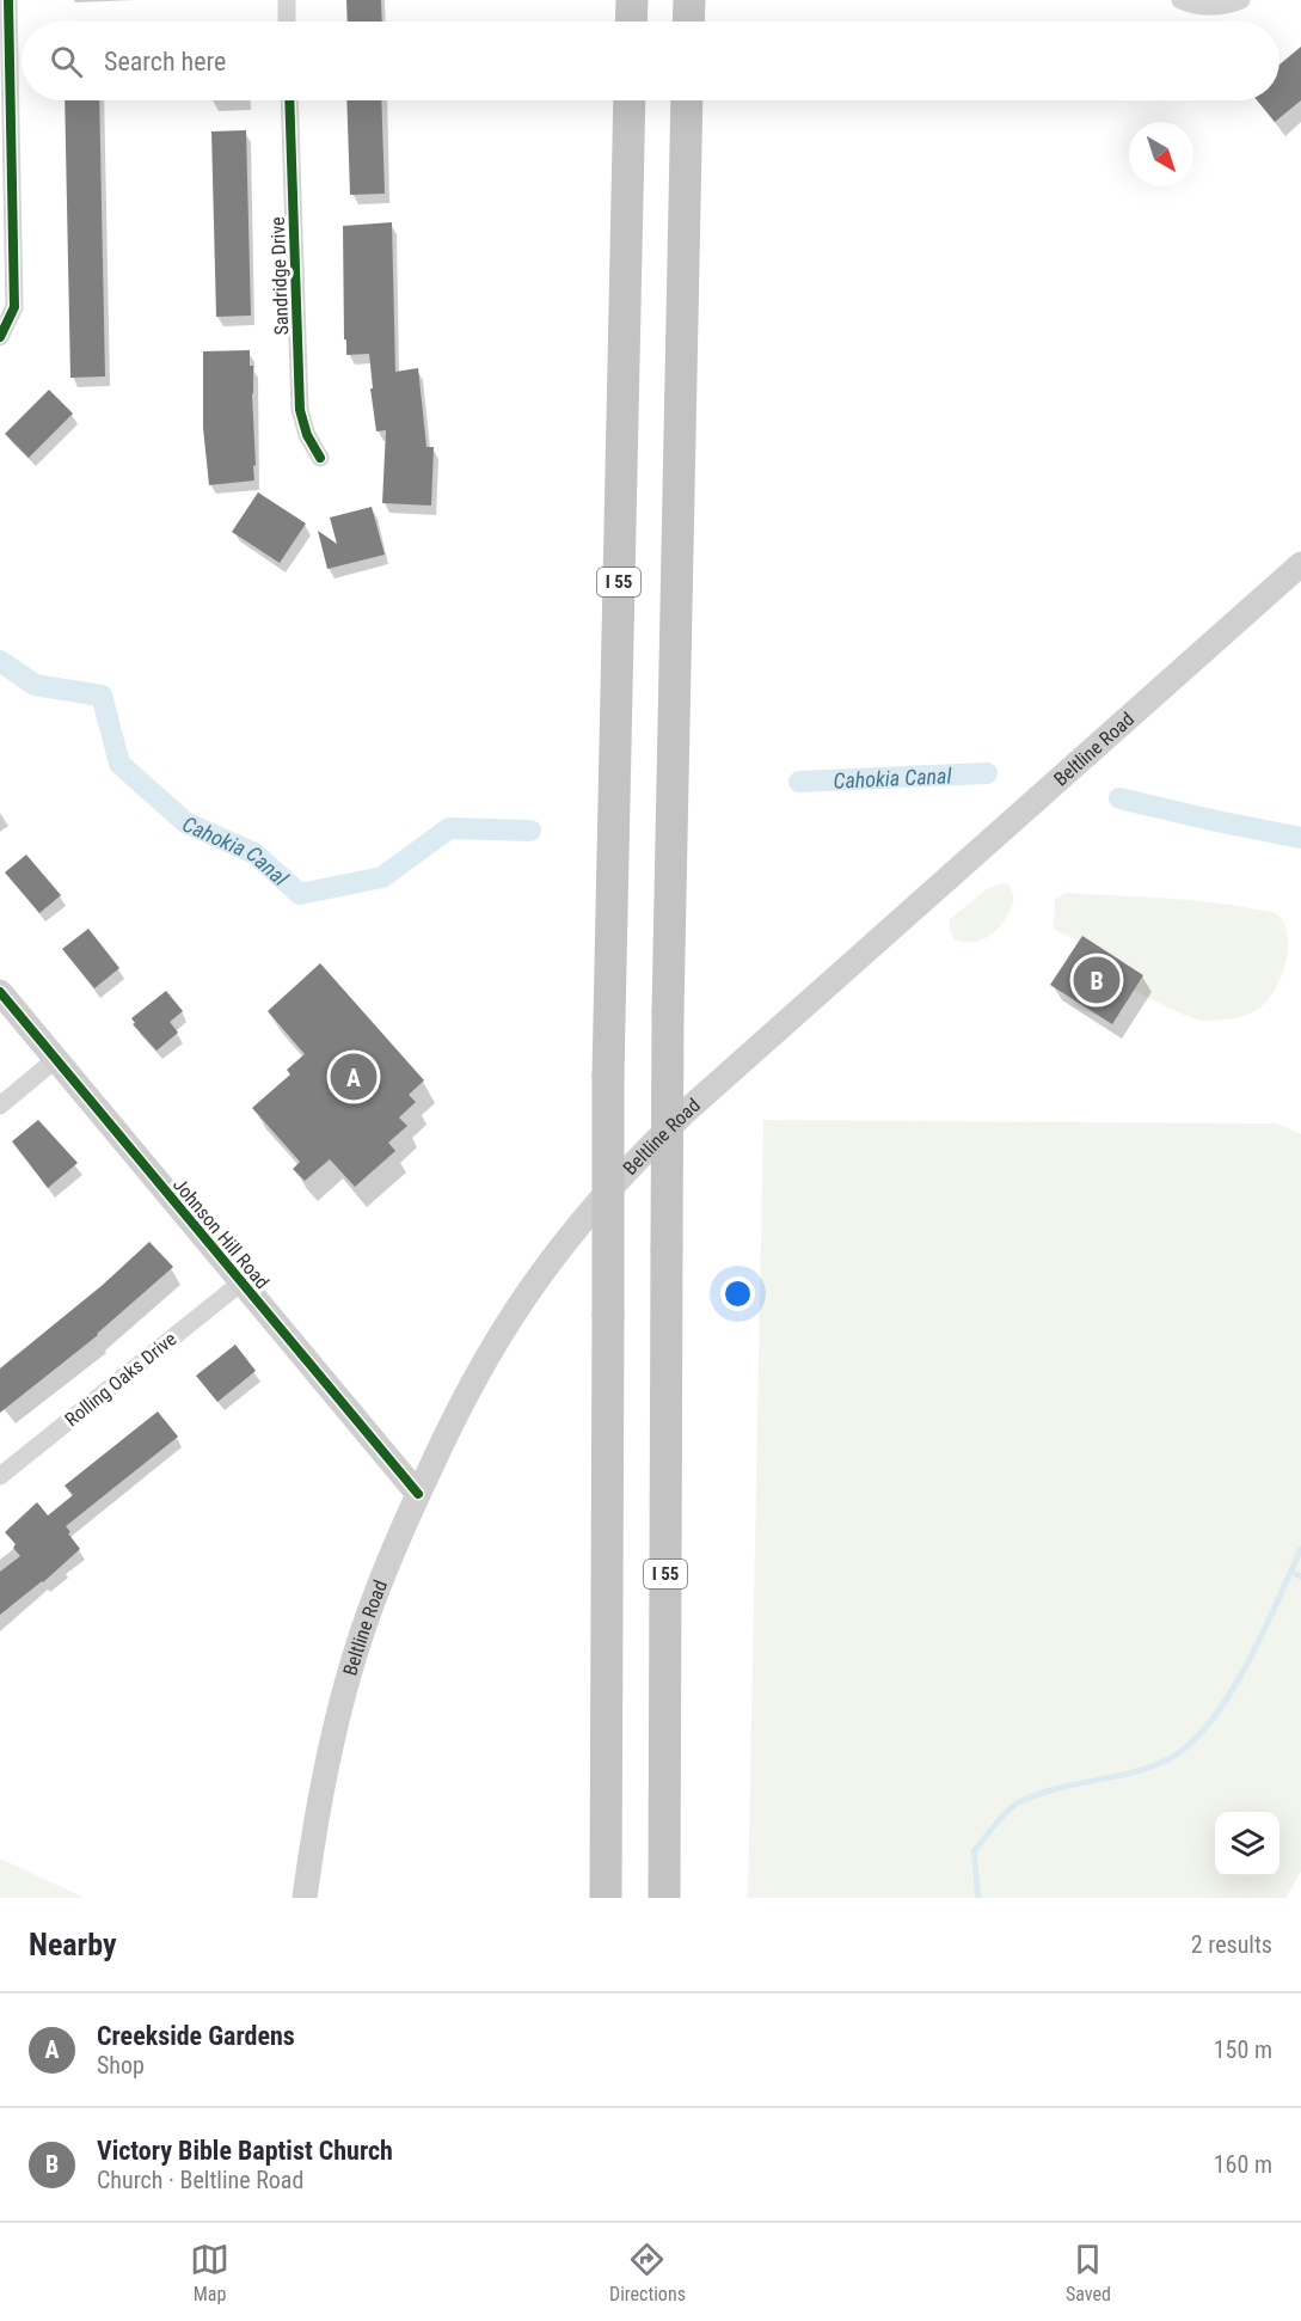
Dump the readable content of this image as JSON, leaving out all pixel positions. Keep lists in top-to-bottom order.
{
  "streets": {
    "highway": ["I 55"],
    "main road": ["Beltline Road", "Johnson Hill Road"],
    "street": ["Sandridge Drive", "Rolling Oaks Drive"]
  },
  "crossings": [
    ["Beltline Road", "Johnson Hill Road"],
    ["Johnson Hill Road", "Rolling Oaks Drive"]
  ],
  "water": ["Cahokia Canal"],
  "north": "bottom right",
  "page": {
    "search": "Search here",
    "pins": ["B", "A"],
    "heading": ["Nearby", "2 results"],
    "list": [
      {
        "mark": "A",
        "name": "Creekside Gardens",
        "note": "Shop",
        "value": "150 m"
      },
      {
        "mark": "B",
        "name": "Victory Bible Baptist Church",
        "note": "Church · Beltline Road",
        "value": "160 m"
      }
    ],
    "nav": ["Map", "Directions", "Saved"]
  }
}
